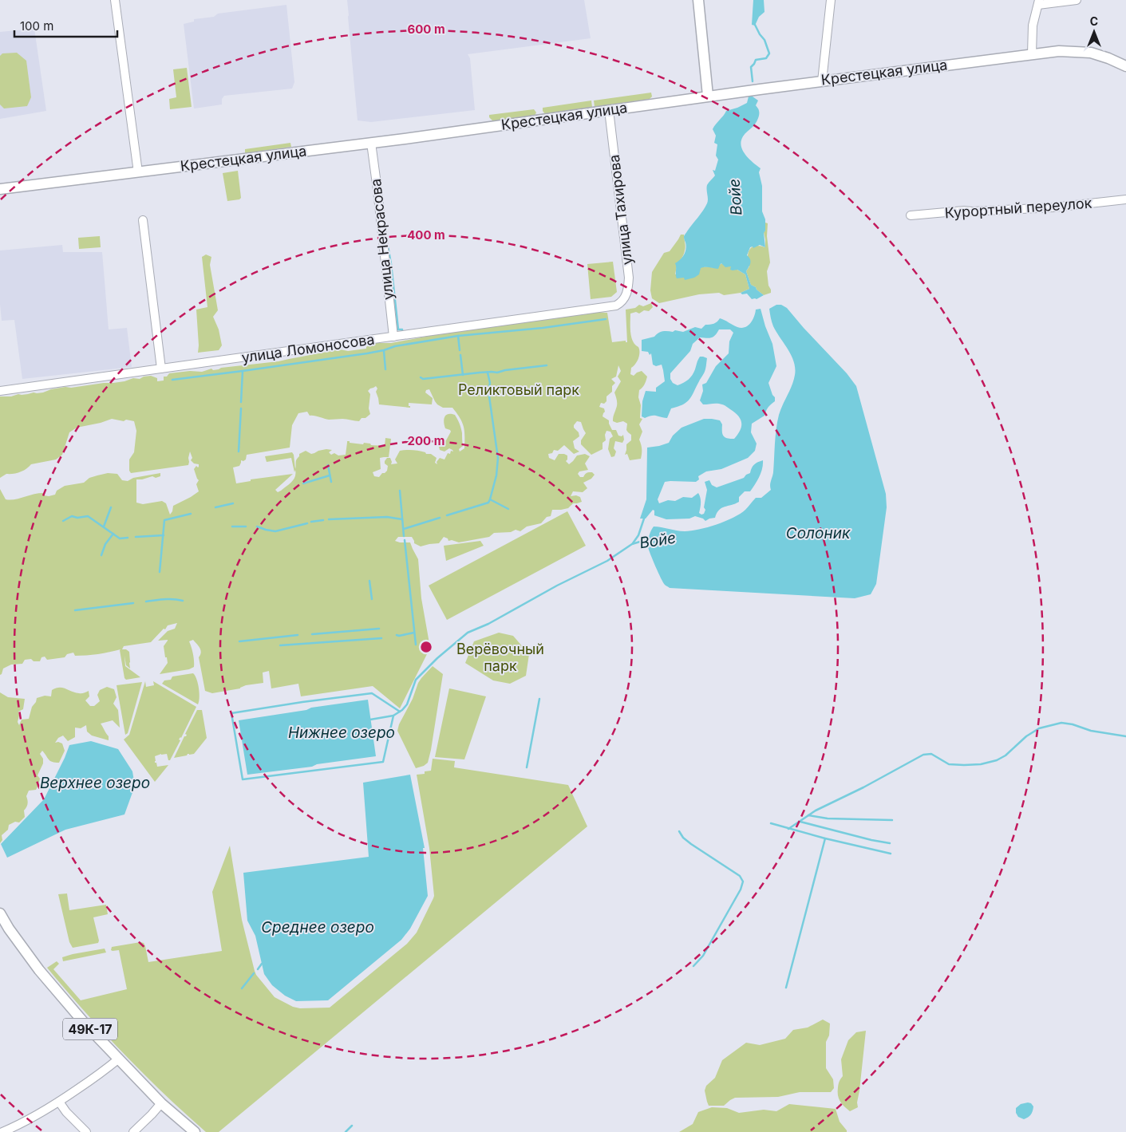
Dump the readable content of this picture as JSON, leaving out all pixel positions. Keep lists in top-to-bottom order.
{
  "streets": {
    "main road": ["Крестецкая улица", "49К-17"],
    "street": [
      "Курортный переулок",
      "улица Тахирова",
      "улица Некрасова",
      "улица Ломоносова"
    ]
  },
  "crossings": [
    ["Крестецкая улица", "улица Тахирова"],
    ["Крестецкая улица", "улица Некрасова"],
    ["улица Тахирова", "улица Ломоносова"],
    ["улица Некрасова", "улица Ломоносова"]
  ],
  "water": [
    "Войе",
    "Солоник",
    "Нижнее озеро",
    "Верхнее озеро",
    "Среднее озеро"
  ],
  "parks": ["Реликтовый парк", "Верёвочный парк"],
  "scale_bar": "100 m",
  "north": "top",
  "rings": ["600 m", "400 m", "200 m"]
}
